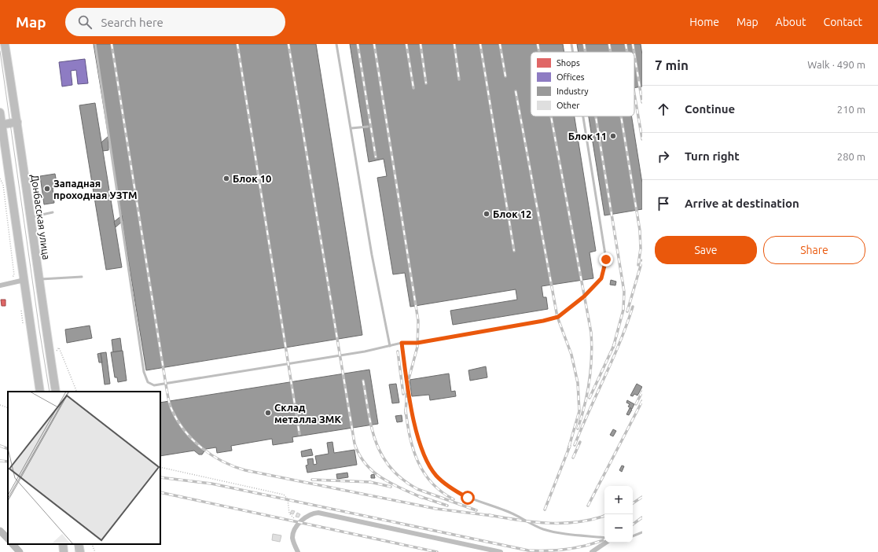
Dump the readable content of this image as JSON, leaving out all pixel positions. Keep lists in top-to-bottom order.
{
  "streets": {
    "main road": ["Донбасская улица"]
  },
  "places": [
    "Блок 11",
    "Блок 10",
    "Западная проходная УЗТМ",
    "Блок 12",
    "Склад металла ЗМК"
  ],
  "legend": [
    "Shops",
    "Offices",
    "Industry",
    "Other"
  ],
  "page": {
    "header": "Map",
    "search": "Search here",
    "nav": [
      "Home",
      "Map",
      "About",
      "Contact"
    ],
    "heading": ["7 min", "Walk · 490 m"],
    "list": [
      ["Continue", "210 m"],
      ["Turn right", "280 m"],
      "Arrive at destination"
    ],
    "buttons": ["Save", "Share"],
    "map_buttons": ["+", "−"]
  }
}
